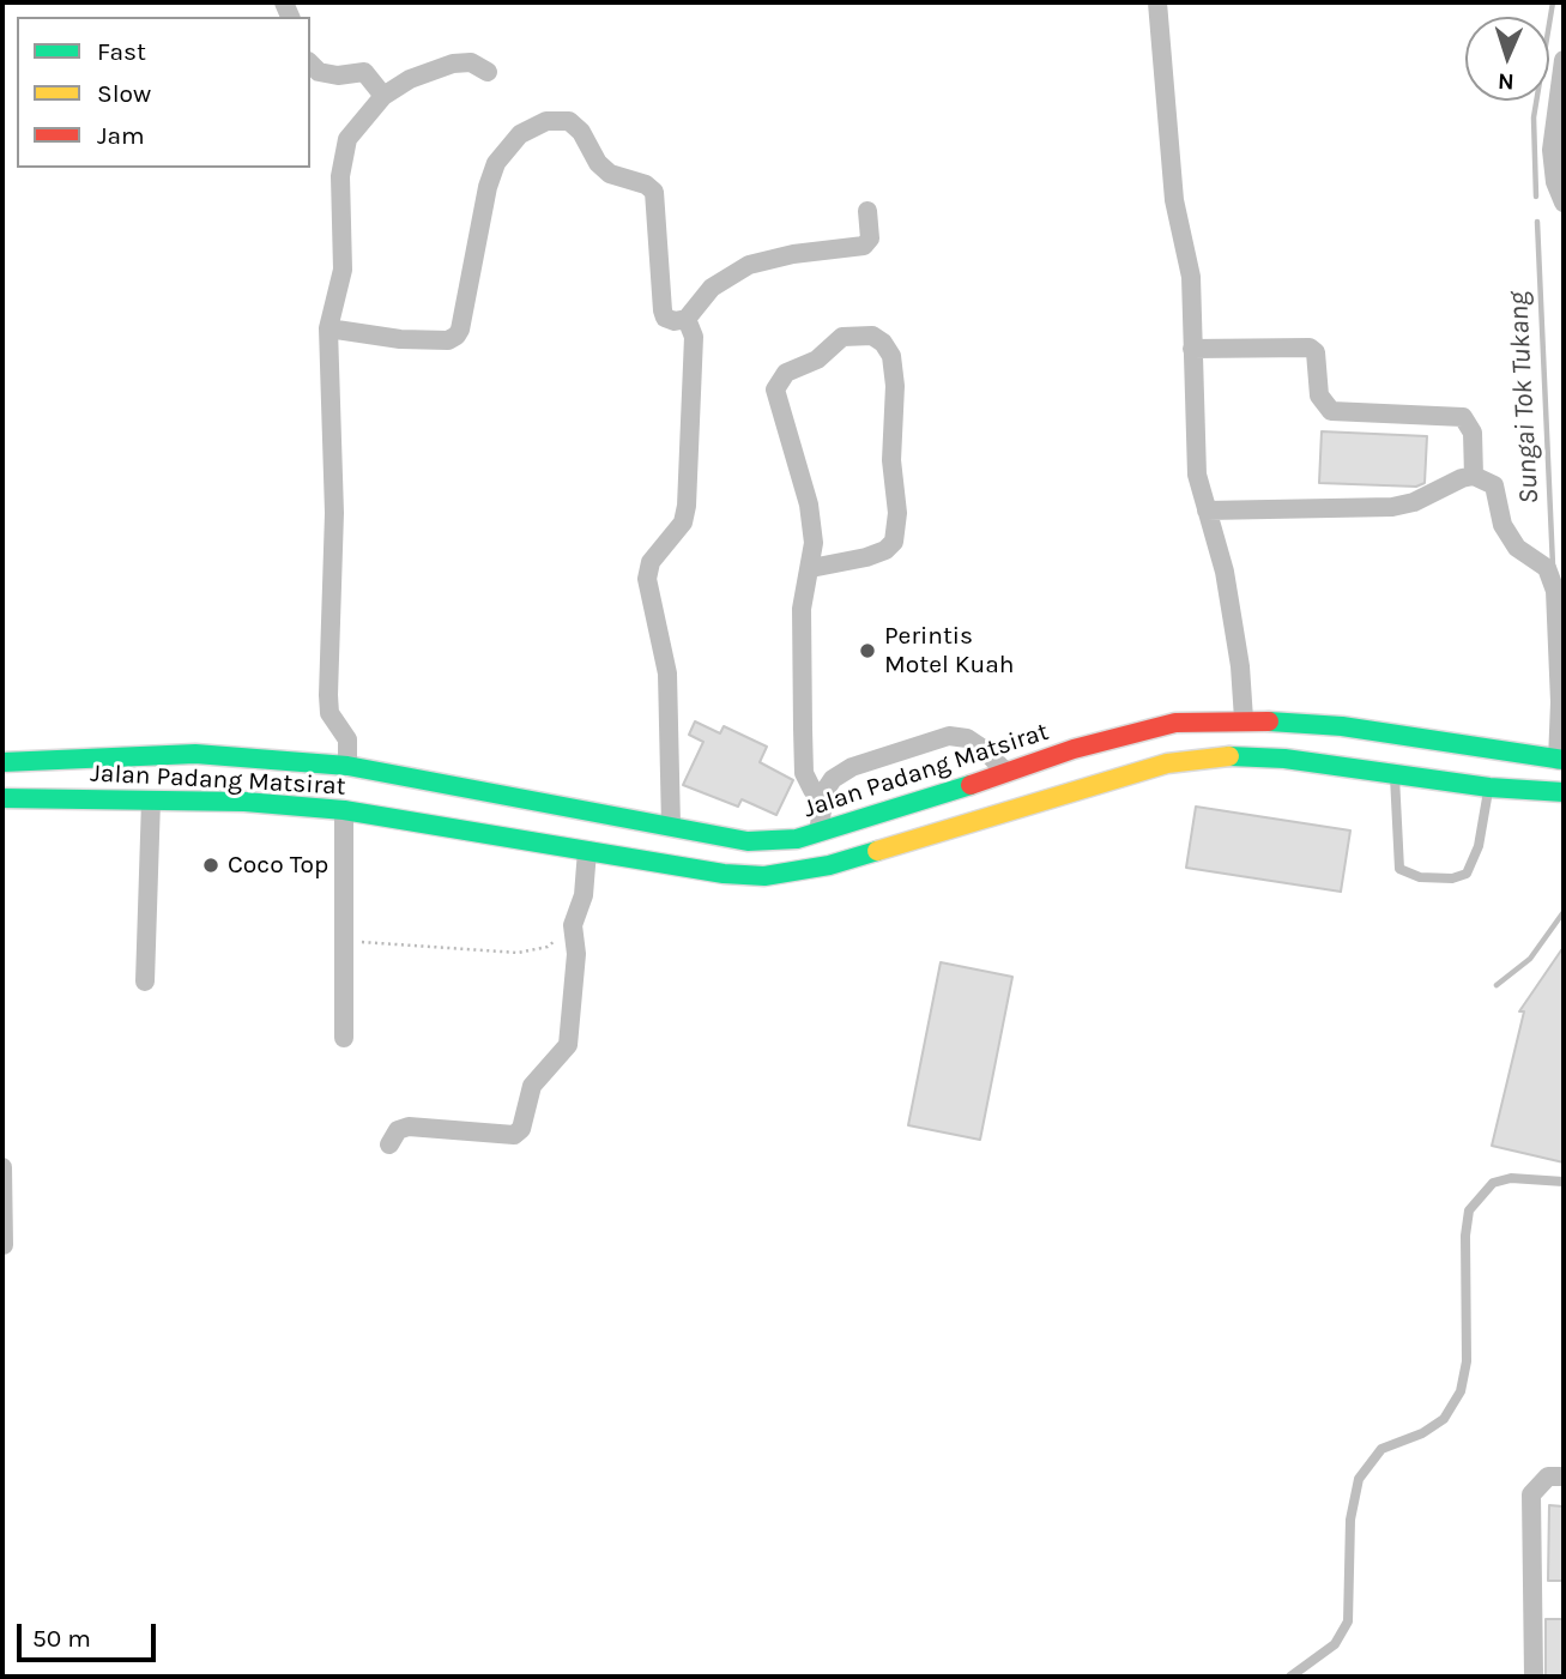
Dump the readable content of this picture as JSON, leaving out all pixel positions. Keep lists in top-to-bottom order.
{
  "streets": {
    "main road": ["Jalan Padang Matsirat"]
  },
  "water": ["Sungai Tok Tukang"],
  "places": ["Perintis Motel Kuah", "Coco Top"],
  "legend": ["Fast", "Slow", "Jam"],
  "scale_bar": "50 m",
  "north": "bottom"
}
